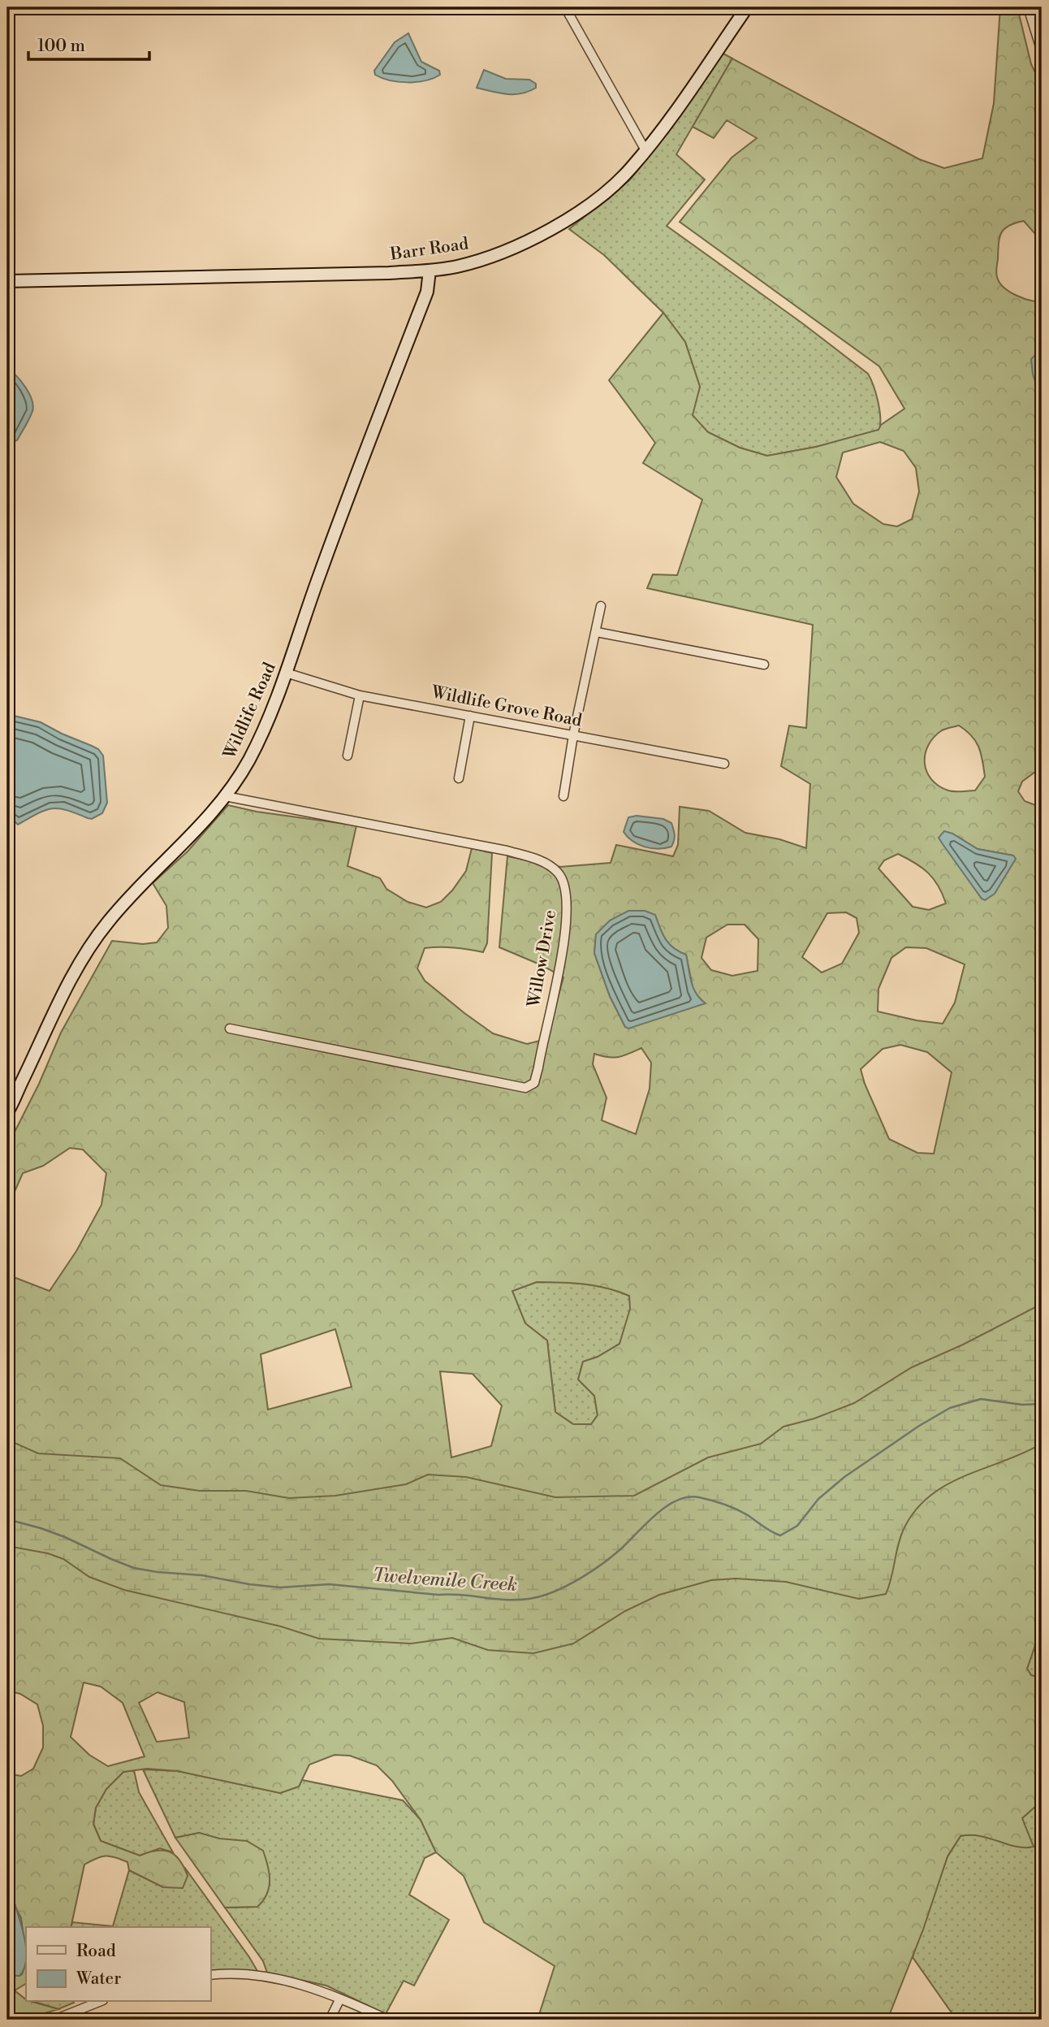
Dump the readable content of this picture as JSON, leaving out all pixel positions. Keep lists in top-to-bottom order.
{
  "streets": {
    "street": [
      "Barr Road",
      "Wildlife Grove Road",
      "Wildlife Road",
      "Willow Drive"
    ]
  },
  "crossings": [
    ["Barr Road", "Wildlife Road"],
    ["Wildlife Grove Road", "Wildlife Road"],
    ["Wildlife Road", "Willow Drive"]
  ],
  "water": ["Twelvemile Creek"],
  "legend": ["Road", "Water"],
  "scale_bar": "100 m"
}
